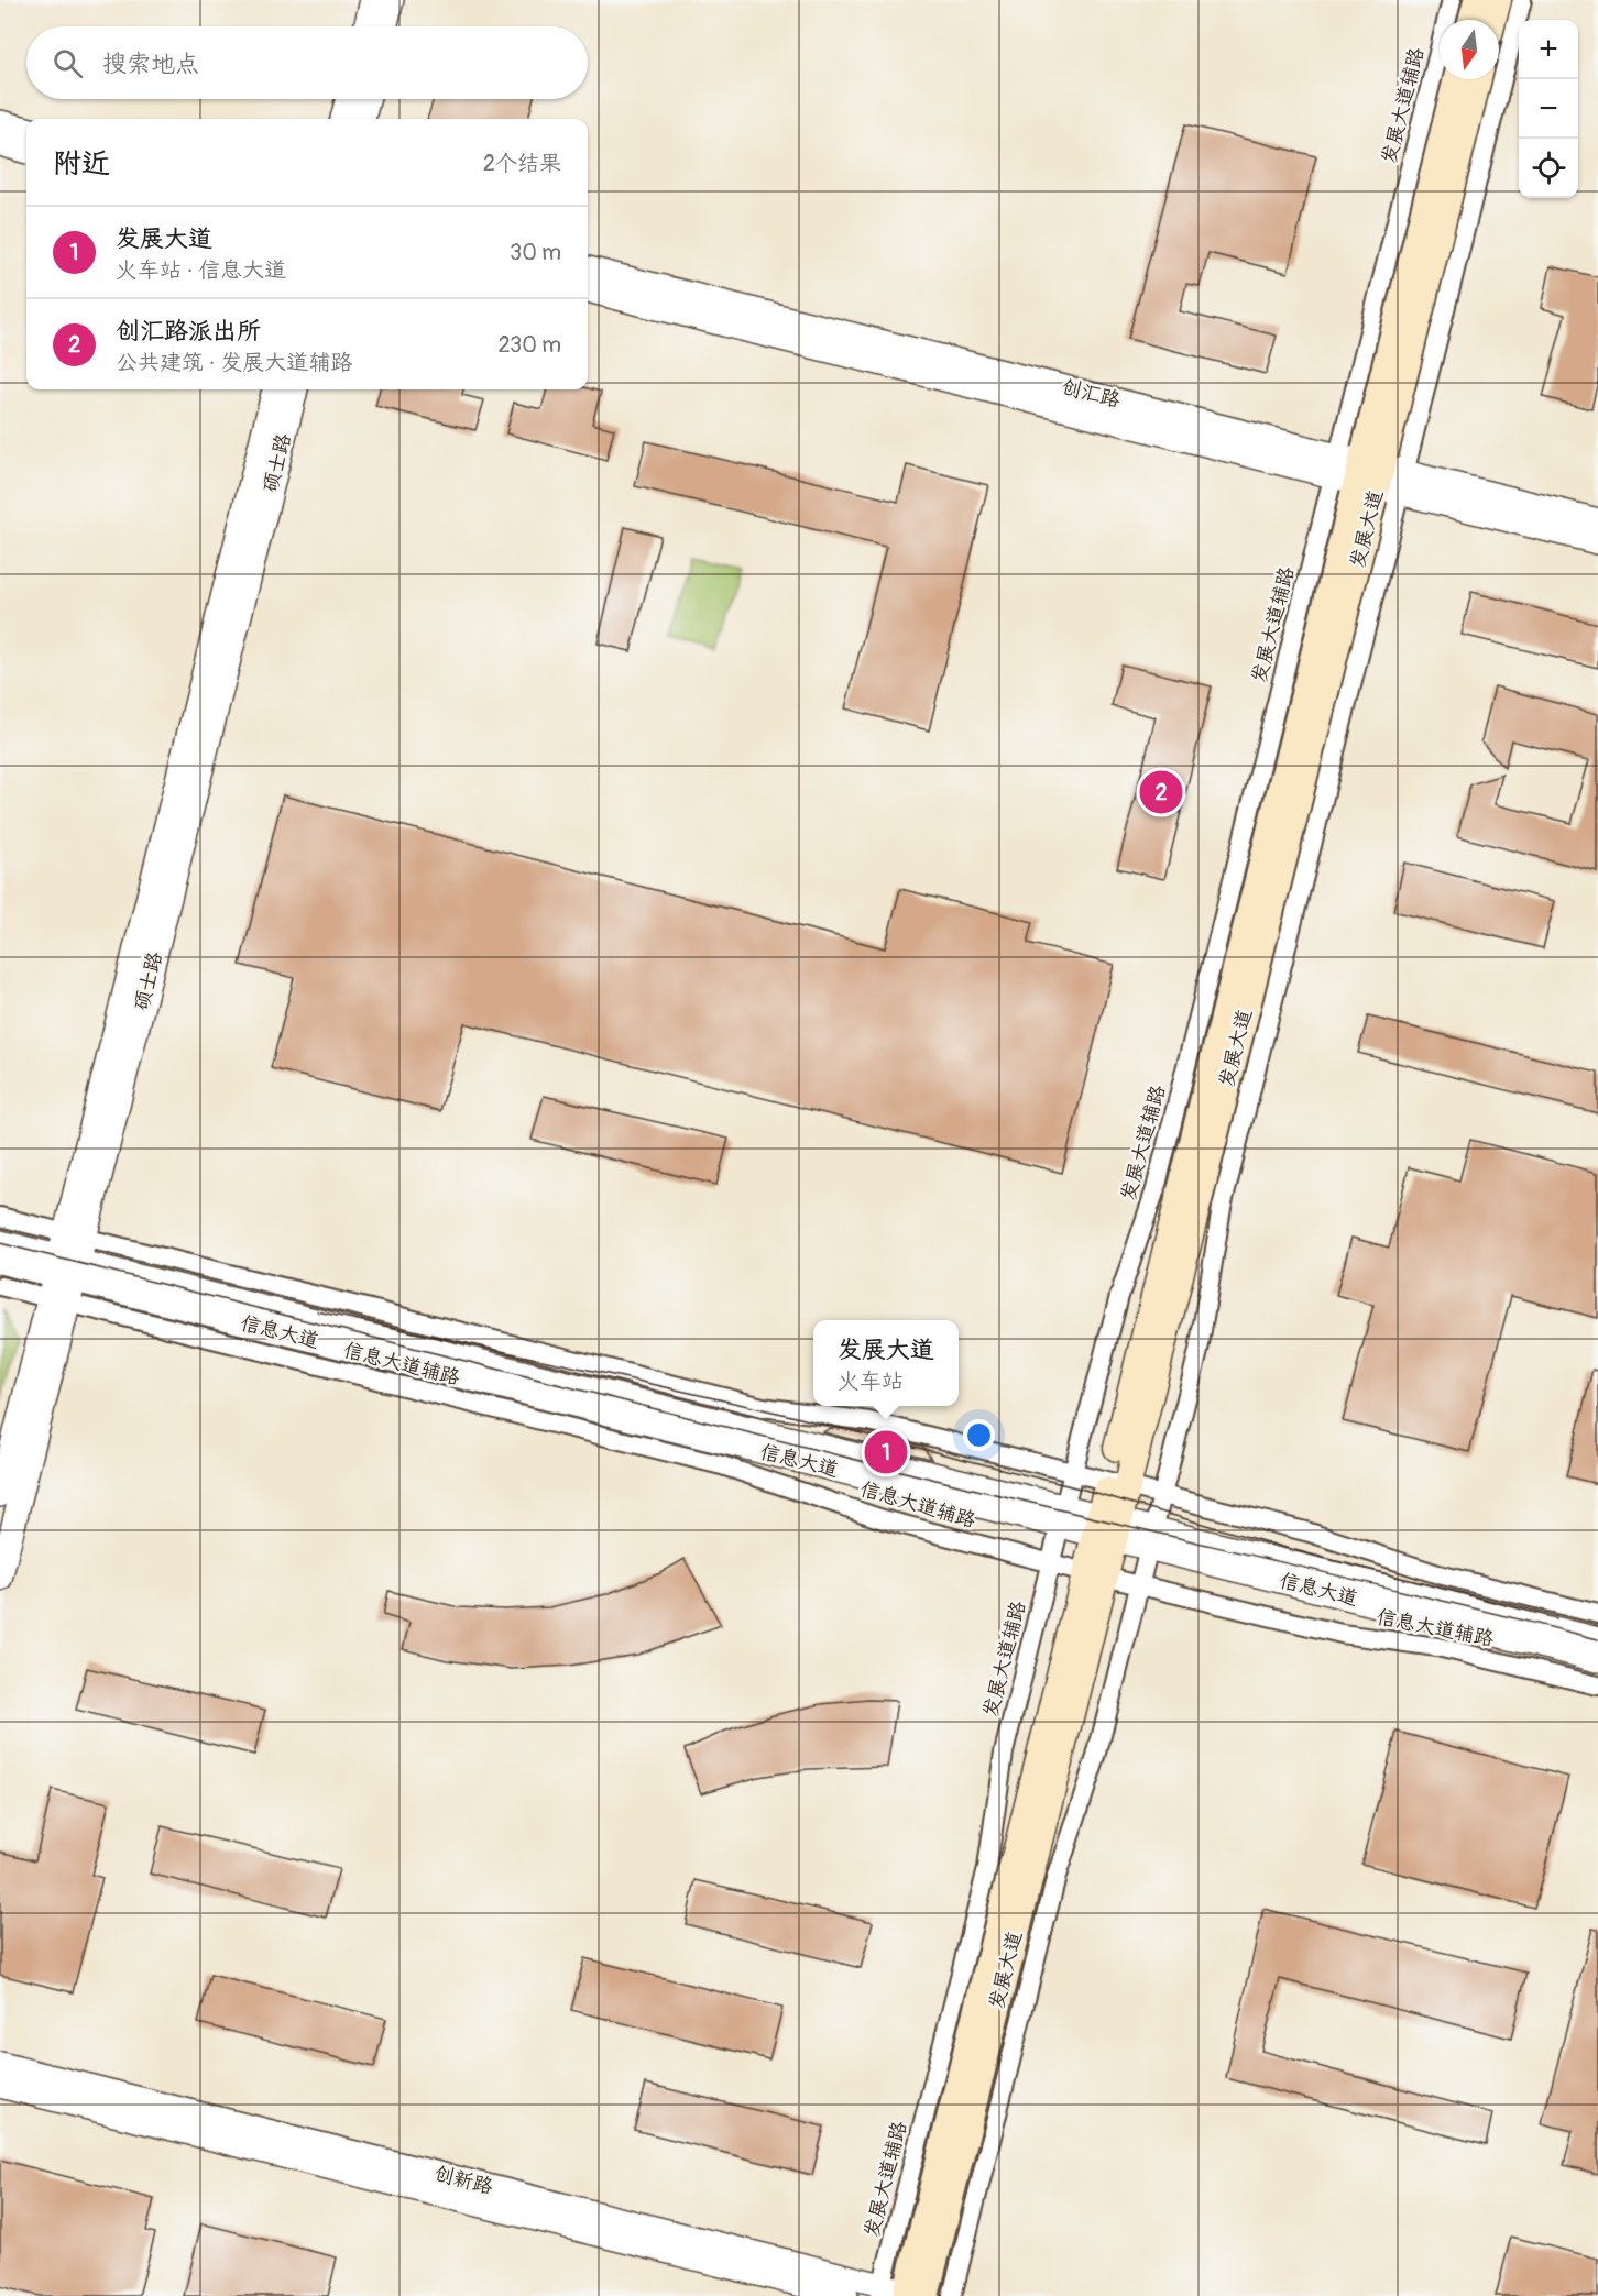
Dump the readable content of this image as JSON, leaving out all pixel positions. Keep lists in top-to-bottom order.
{
  "streets": {
    "main road": ["发展大道"],
    "street": [
      "发展大道辅路",
      "创汇路",
      "硕士路",
      "信息大道",
      "信息大道辅路",
      "创新路"
    ]
  },
  "crossings": [
    ["发展大道辅路", "创汇路"],
    ["发展大道辅路", "发展大道"],
    ["发展大道辅路", "信息大道"],
    ["发展大道辅路", "信息大道辅路"],
    ["发展大道辅路", "创新路"],
    ["创汇路", "发展大道"],
    ["硕士路", "信息大道"],
    ["硕士路", "信息大道辅路"],
    ["发展大道", "信息大道"],
    ["发展大道", "信息大道辅路"],
    ["发展大道", "创新路"]
  ],
  "north": "bottom",
  "page": {
    "map_buttons": ["+", "−"],
    "search": "搜索地点",
    "heading": ["附近", "2个结果"],
    "list": [
      {
        "mark": "1",
        "name": "发展大道",
        "note": "火车站 · 信息大道",
        "value": "30 m"
      },
      {
        "mark": "2",
        "name": "创汇路派出所",
        "note": "公共建筑 · 发展大道辅路",
        "value": "230 m"
      }
    ],
    "pins": ["2", "1"],
    "popup": ["发展大道", "火车站"]
  }
}
